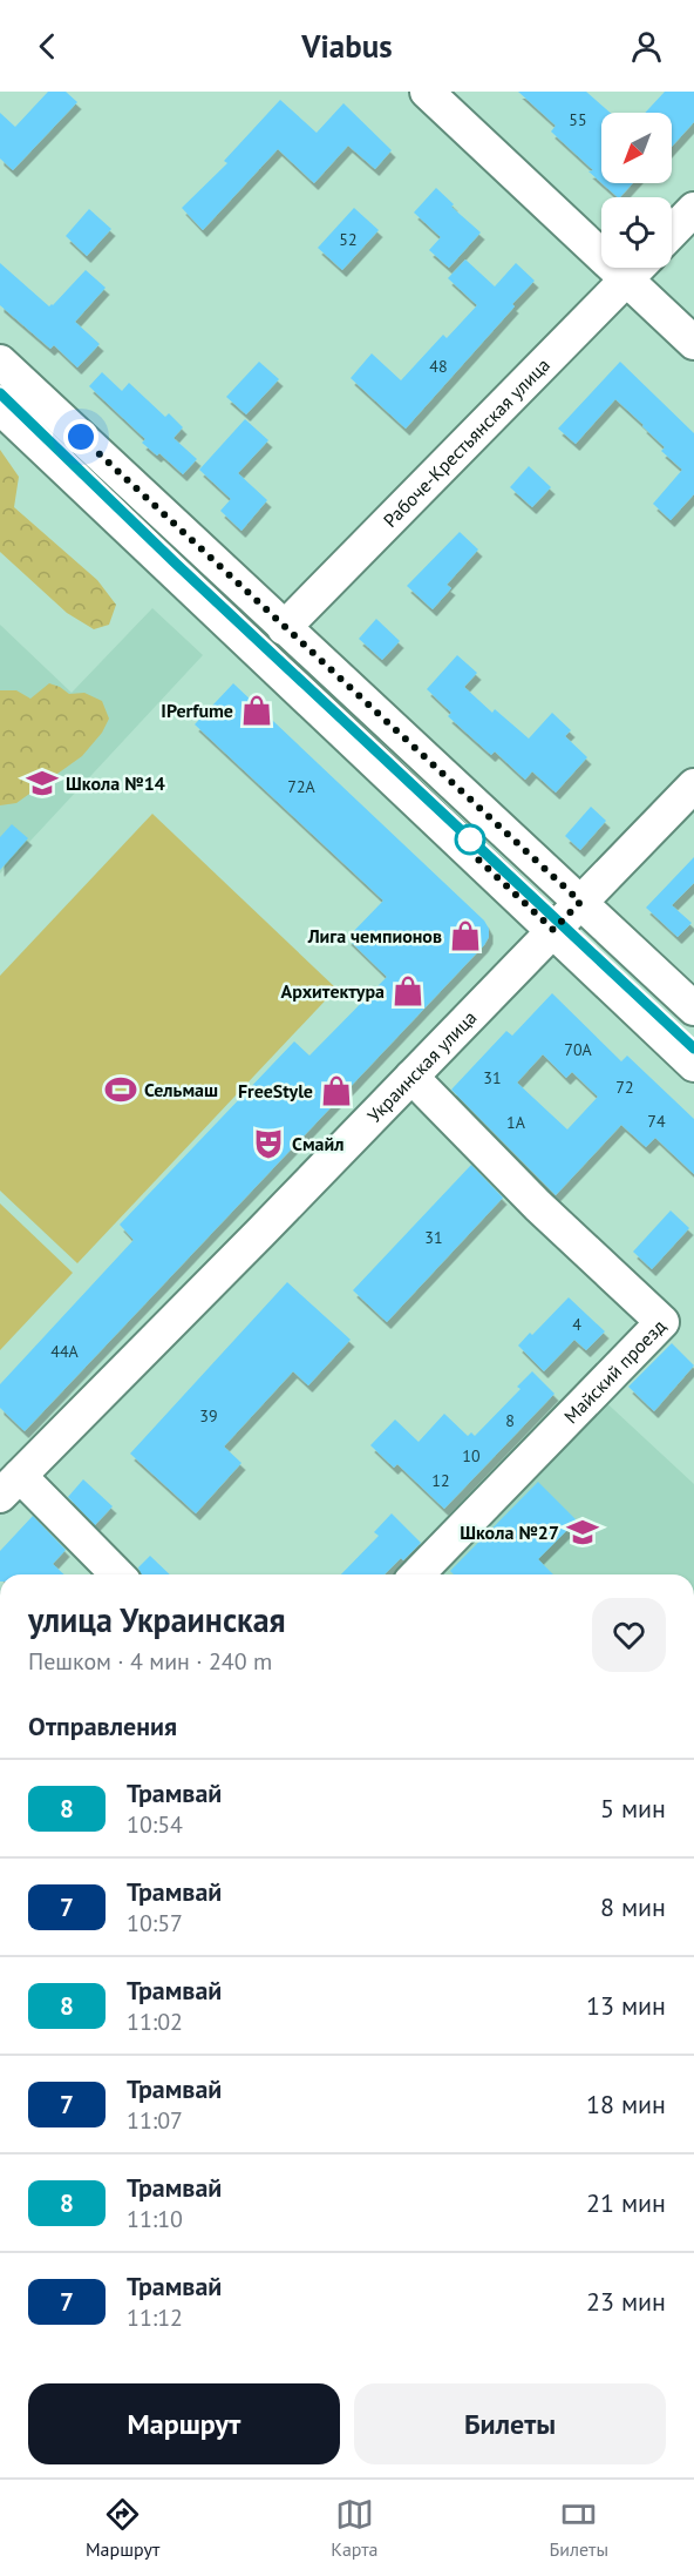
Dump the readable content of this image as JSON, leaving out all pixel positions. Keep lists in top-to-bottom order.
{
  "streets": {
    "street": ["Рабоче-Крестьянская улица", "Украинская улица", "Майский проезд"]
  },
  "crossings": [
    ["Украинская улица", "Майский проезд"]
  ],
  "places": {
    "shop": [
      "IPerfume",
      "Лига чемпионов",
      "Архитектура",
      "FreeStyle"
    ],
    "school or university": ["Школа №14", "Школа №27"],
    "sports": ["Сельмаш"],
    "theatre": ["Смайл"]
  },
  "lines": ["tram line 8"],
  "house_numbers": [
    "55",
    "52",
    "48",
    "72А",
    "70А",
    "31",
    "72",
    "74",
    "1А",
    "31",
    "4",
    "44А",
    "39",
    "8",
    "10",
    "12"
  ],
  "north": "bottom left",
  "page": {
    "header": "Viabus",
    "heading": [
      ["улица Украинская", "Пешком · 4 мин · 240 m"],
      "Отправления"
    ],
    "list": [
      {
        "mark": "8",
        "name": "Трамвай",
        "note": "10:54",
        "value": "5 мин"
      },
      {
        "mark": "7",
        "name": "Трамвай",
        "note": "10:57",
        "value": "8 мин"
      },
      {
        "mark": "8",
        "name": "Трамвай",
        "note": "11:02",
        "value": "13 мин"
      },
      {
        "mark": "7",
        "name": "Трамвай",
        "note": "11:07",
        "value": "18 мин"
      },
      {
        "mark": "8",
        "name": "Трамвай",
        "note": "11:10",
        "value": "21 мин"
      },
      {
        "mark": "7",
        "name": "Трамвай",
        "note": "11:12",
        "value": "23 мин"
      }
    ],
    "buttons": ["Маршрут", "Билеты"],
    "tabs": ["Маршрут", "Карта", "Билеты"]
  }
}
